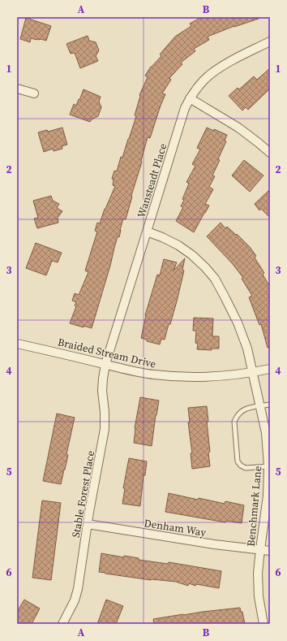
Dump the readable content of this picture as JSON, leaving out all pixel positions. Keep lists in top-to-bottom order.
{
  "streets": {
    "street": [
      "Wansteadt Place",
      "Braided Stream Drive",
      "Stable Forest Place",
      "Benchmark Lane",
      "Denham Way"
    ]
  },
  "crossings": [
    ["Wansteadt Place", "Braided Stream Drive"],
    ["Wansteadt Place", "Stable Forest Place"],
    ["Wansteadt Place", "Benchmark Lane"],
    ["Braided Stream Drive", "Stable Forest Place"],
    ["Braided Stream Drive", "Benchmark Lane"],
    ["Stable Forest Place", "Denham Way"],
    ["Benchmark Lane", "Denham Way"]
  ],
  "grid": {
    "columns": ["A", "B"],
    "rows": [
      "1",
      "2",
      "3",
      "4",
      "5",
      "6"
    ]
  }
}
